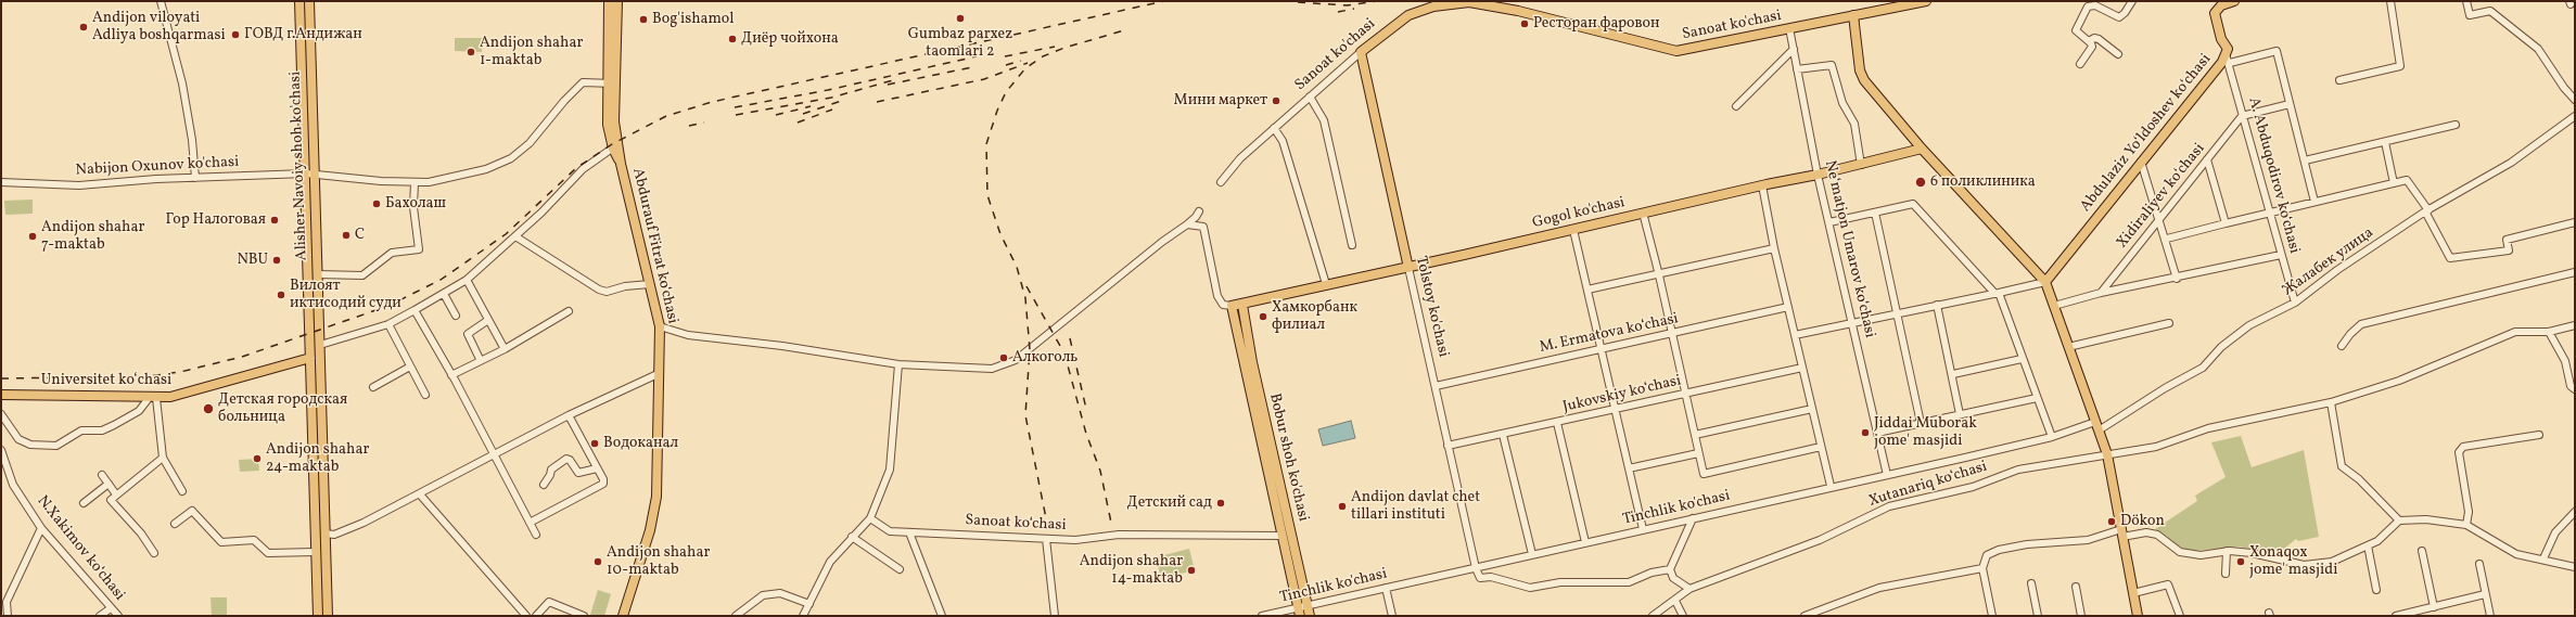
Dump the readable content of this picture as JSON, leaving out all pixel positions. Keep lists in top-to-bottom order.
{
  "streets": {
    "main road": [
      "Sanoat ko'chasi",
      "Abdulaziz Yoʻldoshev koʻchasi",
      "Alisher Navoiy shoh ko'chasi",
      "Gogol ko'chasi",
      "Abdurauf Fitrat koʻchasi",
      "Tolstoy ko'chasi",
      "Universitet kо‘chasi",
      "Bobur shoh ko'chasi"
    ],
    "street": [
      "Nabijon Oxunov ko'chasi",
      "A. Abduqodirov koʻchasi",
      "Xidiraliyev koʻchasi",
      "Neʻmatjon Umarov koʻchasi",
      "Жалабек улица",
      "M. Ermatova koʻchasi",
      "Jukovskiy koʻchasi",
      "Xutanariq koʻchasi",
      "Tinchlik ko'chasi",
      "Sanoat koʻchasi",
      "N.Xakimov koʻchasi"
    ]
  },
  "crossings": [
    ["Sanoat ko'chasi", "Neʻmatjon Umarov koʻchasi"],
    ["Sanoat ko'chasi", "Tolstoy ko'chasi"],
    ["Abdulaziz Yoʻldoshev koʻchasi", "A. Abduqodirov koʻchasi"],
    ["Alisher Navoiy shoh ko'chasi", "Nabijon Oxunov ko'chasi"],
    ["Alisher Navoiy shoh ko'chasi", "Universitet kо‘chasi"],
    ["Nabijon Oxunov ko'chasi", "Abdurauf Fitrat koʻchasi"],
    ["A. Abduqodirov koʻchasi", "Xidiraliyev koʻchasi"],
    ["A. Abduqodirov koʻchasi", "Жалабек улица"],
    ["Gogol ko'chasi", "Neʻmatjon Umarov koʻchasi"],
    ["Gogol ko'chasi", "Tolstoy ko'chasi"],
    ["Gogol ko'chasi", "Bobur shoh ko'chasi"],
    ["Neʻmatjon Umarov koʻchasi", "Tinchlik ko'chasi"],
    ["Жалабек улица", "Tinchlik ko'chasi"],
    ["Tolstoy ko'chasi", "M. Ermatova koʻchasi"],
    ["Tolstoy ko'chasi", "Jukovskiy koʻchasi"],
    ["Tolstoy ko'chasi", "Tinchlik ko'chasi"],
    ["Bobur shoh ko'chasi", "Tinchlik ko'chasi"],
    ["Bobur shoh ko'chasi", "Sanoat koʻchasi"]
  ],
  "places": [
    "Gumbaz parxez taomlari 2",
    "Bog'ishamol",
    "Ресторан фаровон",
    "Andijon viloyati Adliya boshqarmasi",
    "ГОВД г.Андижан",
    "Диёр чойхона",
    "Andijon shahar 1-maktab",
    "Мини маркет",
    "6 поликлиника",
    "Бахолаш",
    "Гор Налоговая",
    "С",
    "Andijon shahar 7-maktab",
    "NBU",
    "Вилоят иктисодий суди",
    "Хамкорбанк филиал",
    "Алкоголь",
    "Детская городская больница",
    "Jiddai Muborak jome' masjidi",
    "Водоканал",
    "Andijon shahar 24-maktab",
    "Детский сад",
    "Andijon davlat chet tillari instituti",
    "Dökon",
    "Andijon shahar 10-maktab",
    "Xonaqox jome' masjidi",
    "Andijon shahar 14-maktab"
  ]
}
